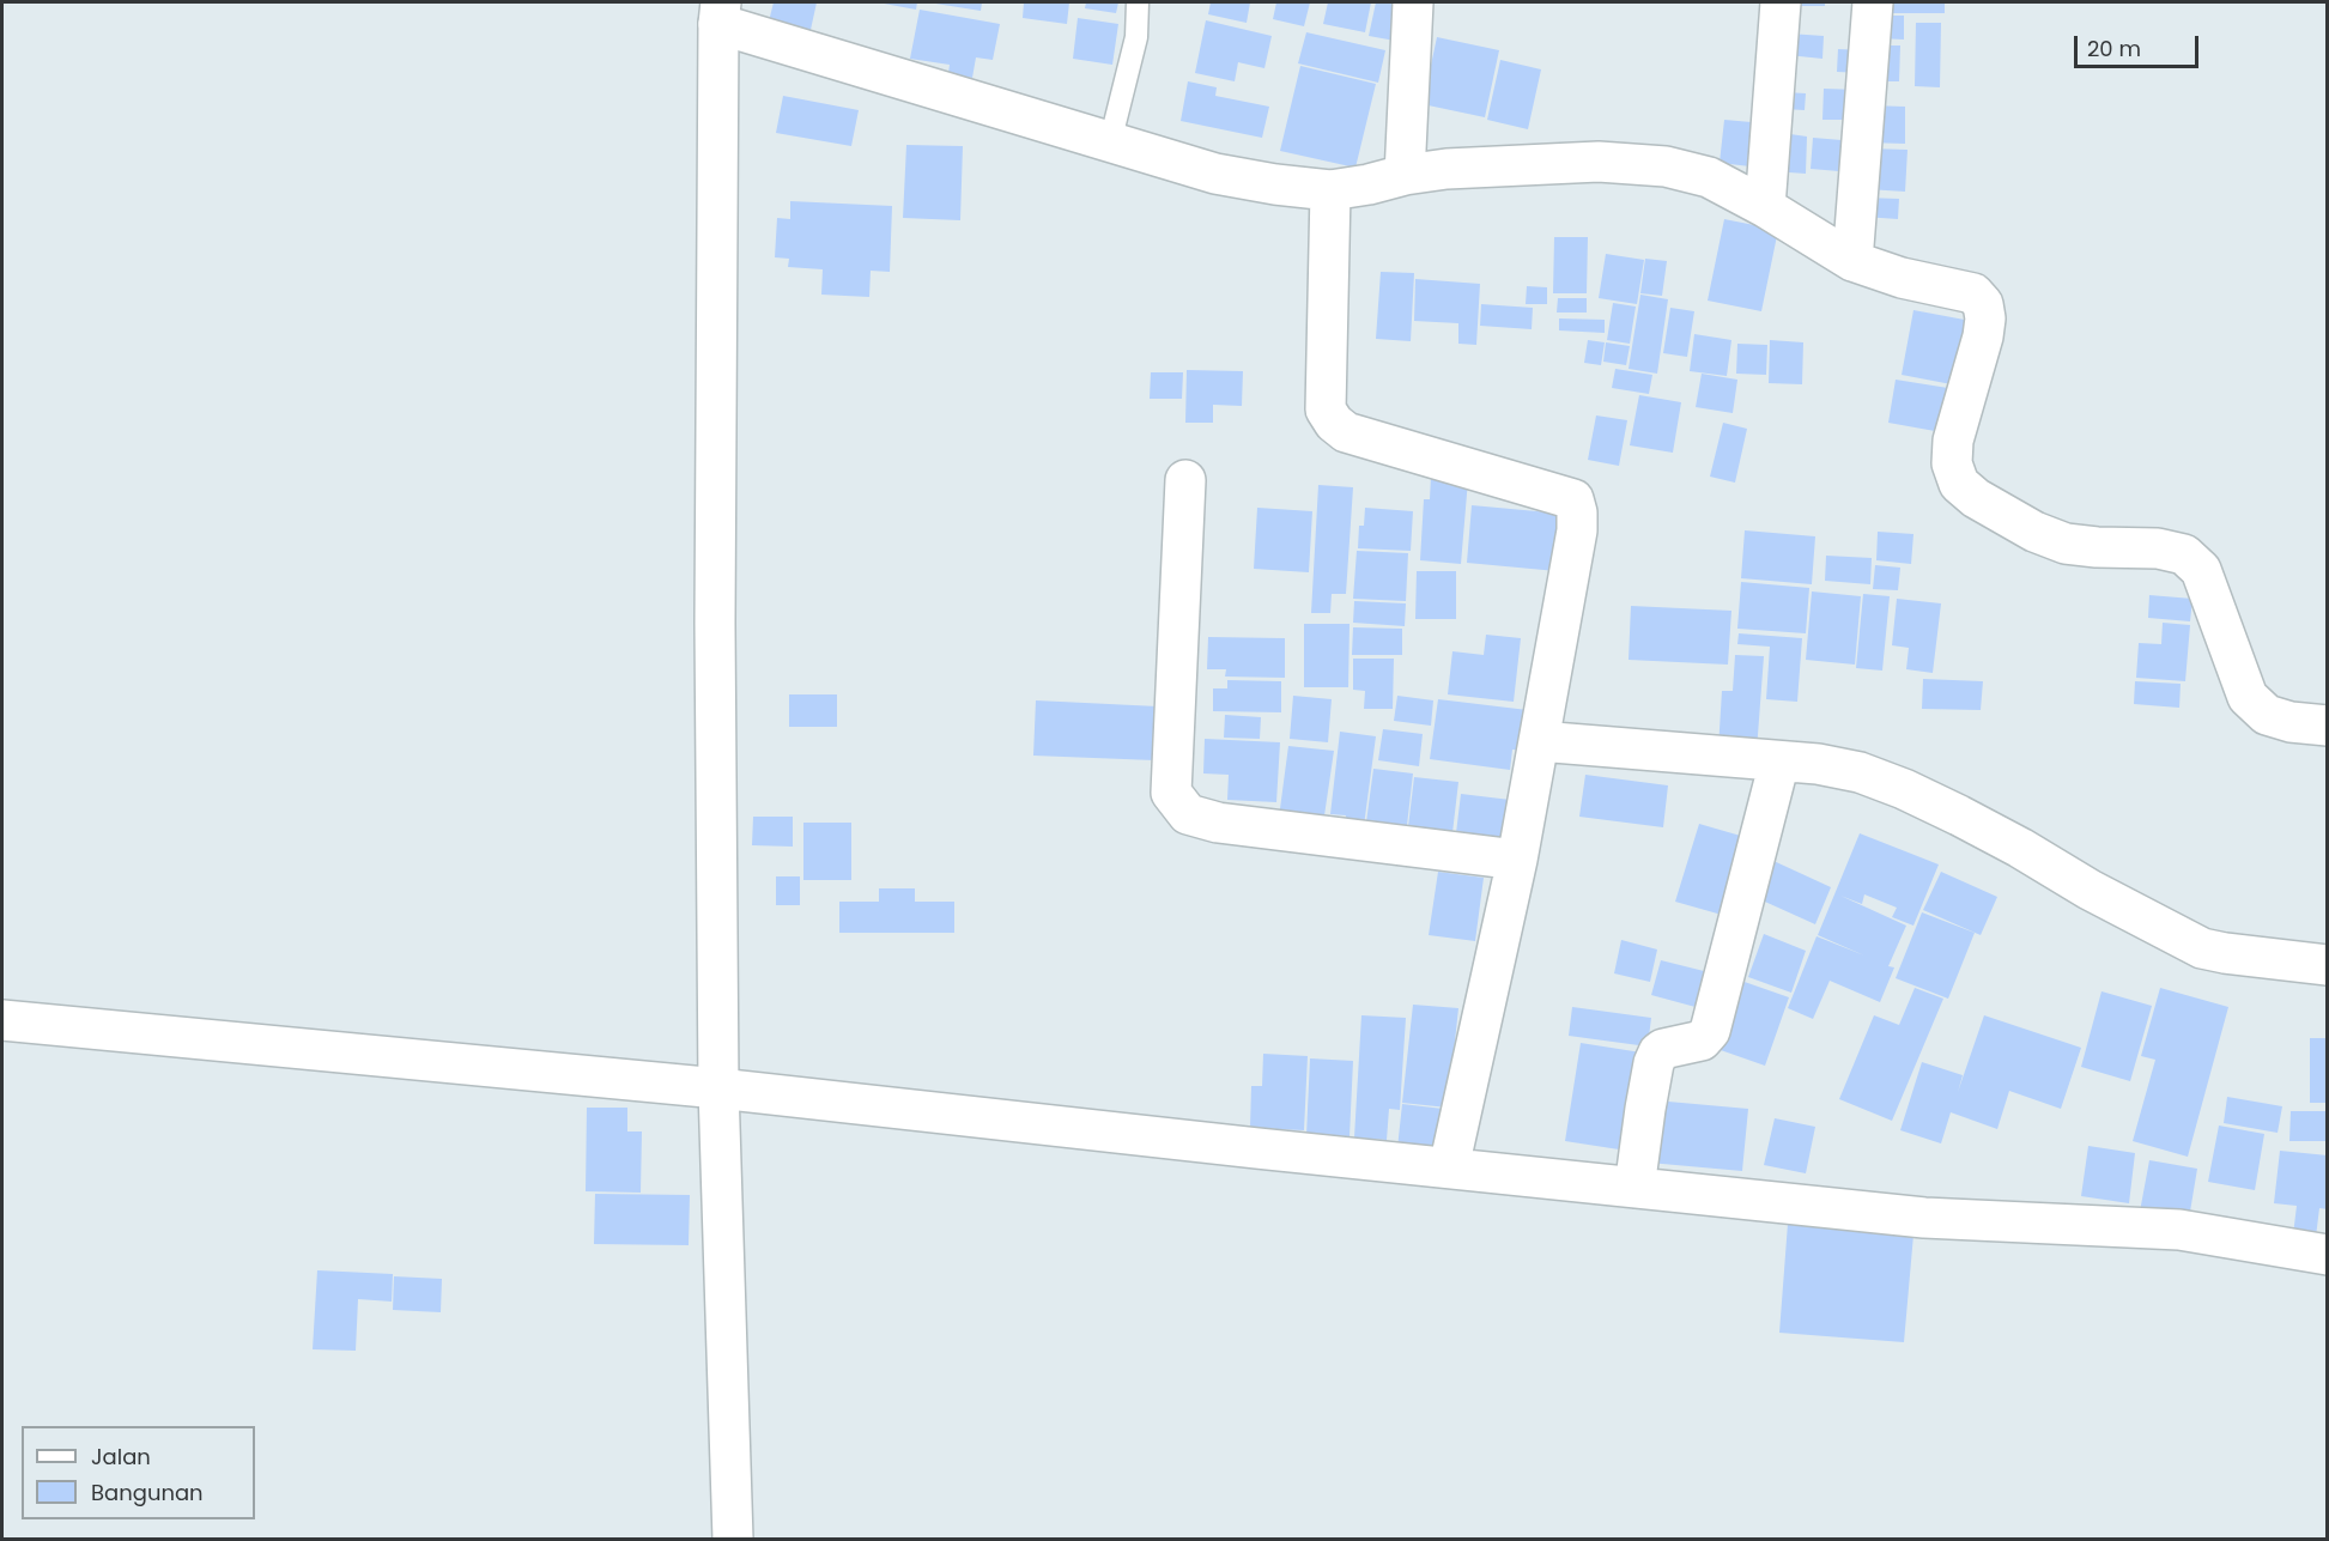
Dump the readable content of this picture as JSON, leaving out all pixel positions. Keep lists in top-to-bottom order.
{
  "legend": ["Jalan", "Bangunan"],
  "scale_bar": "20 m"
}
